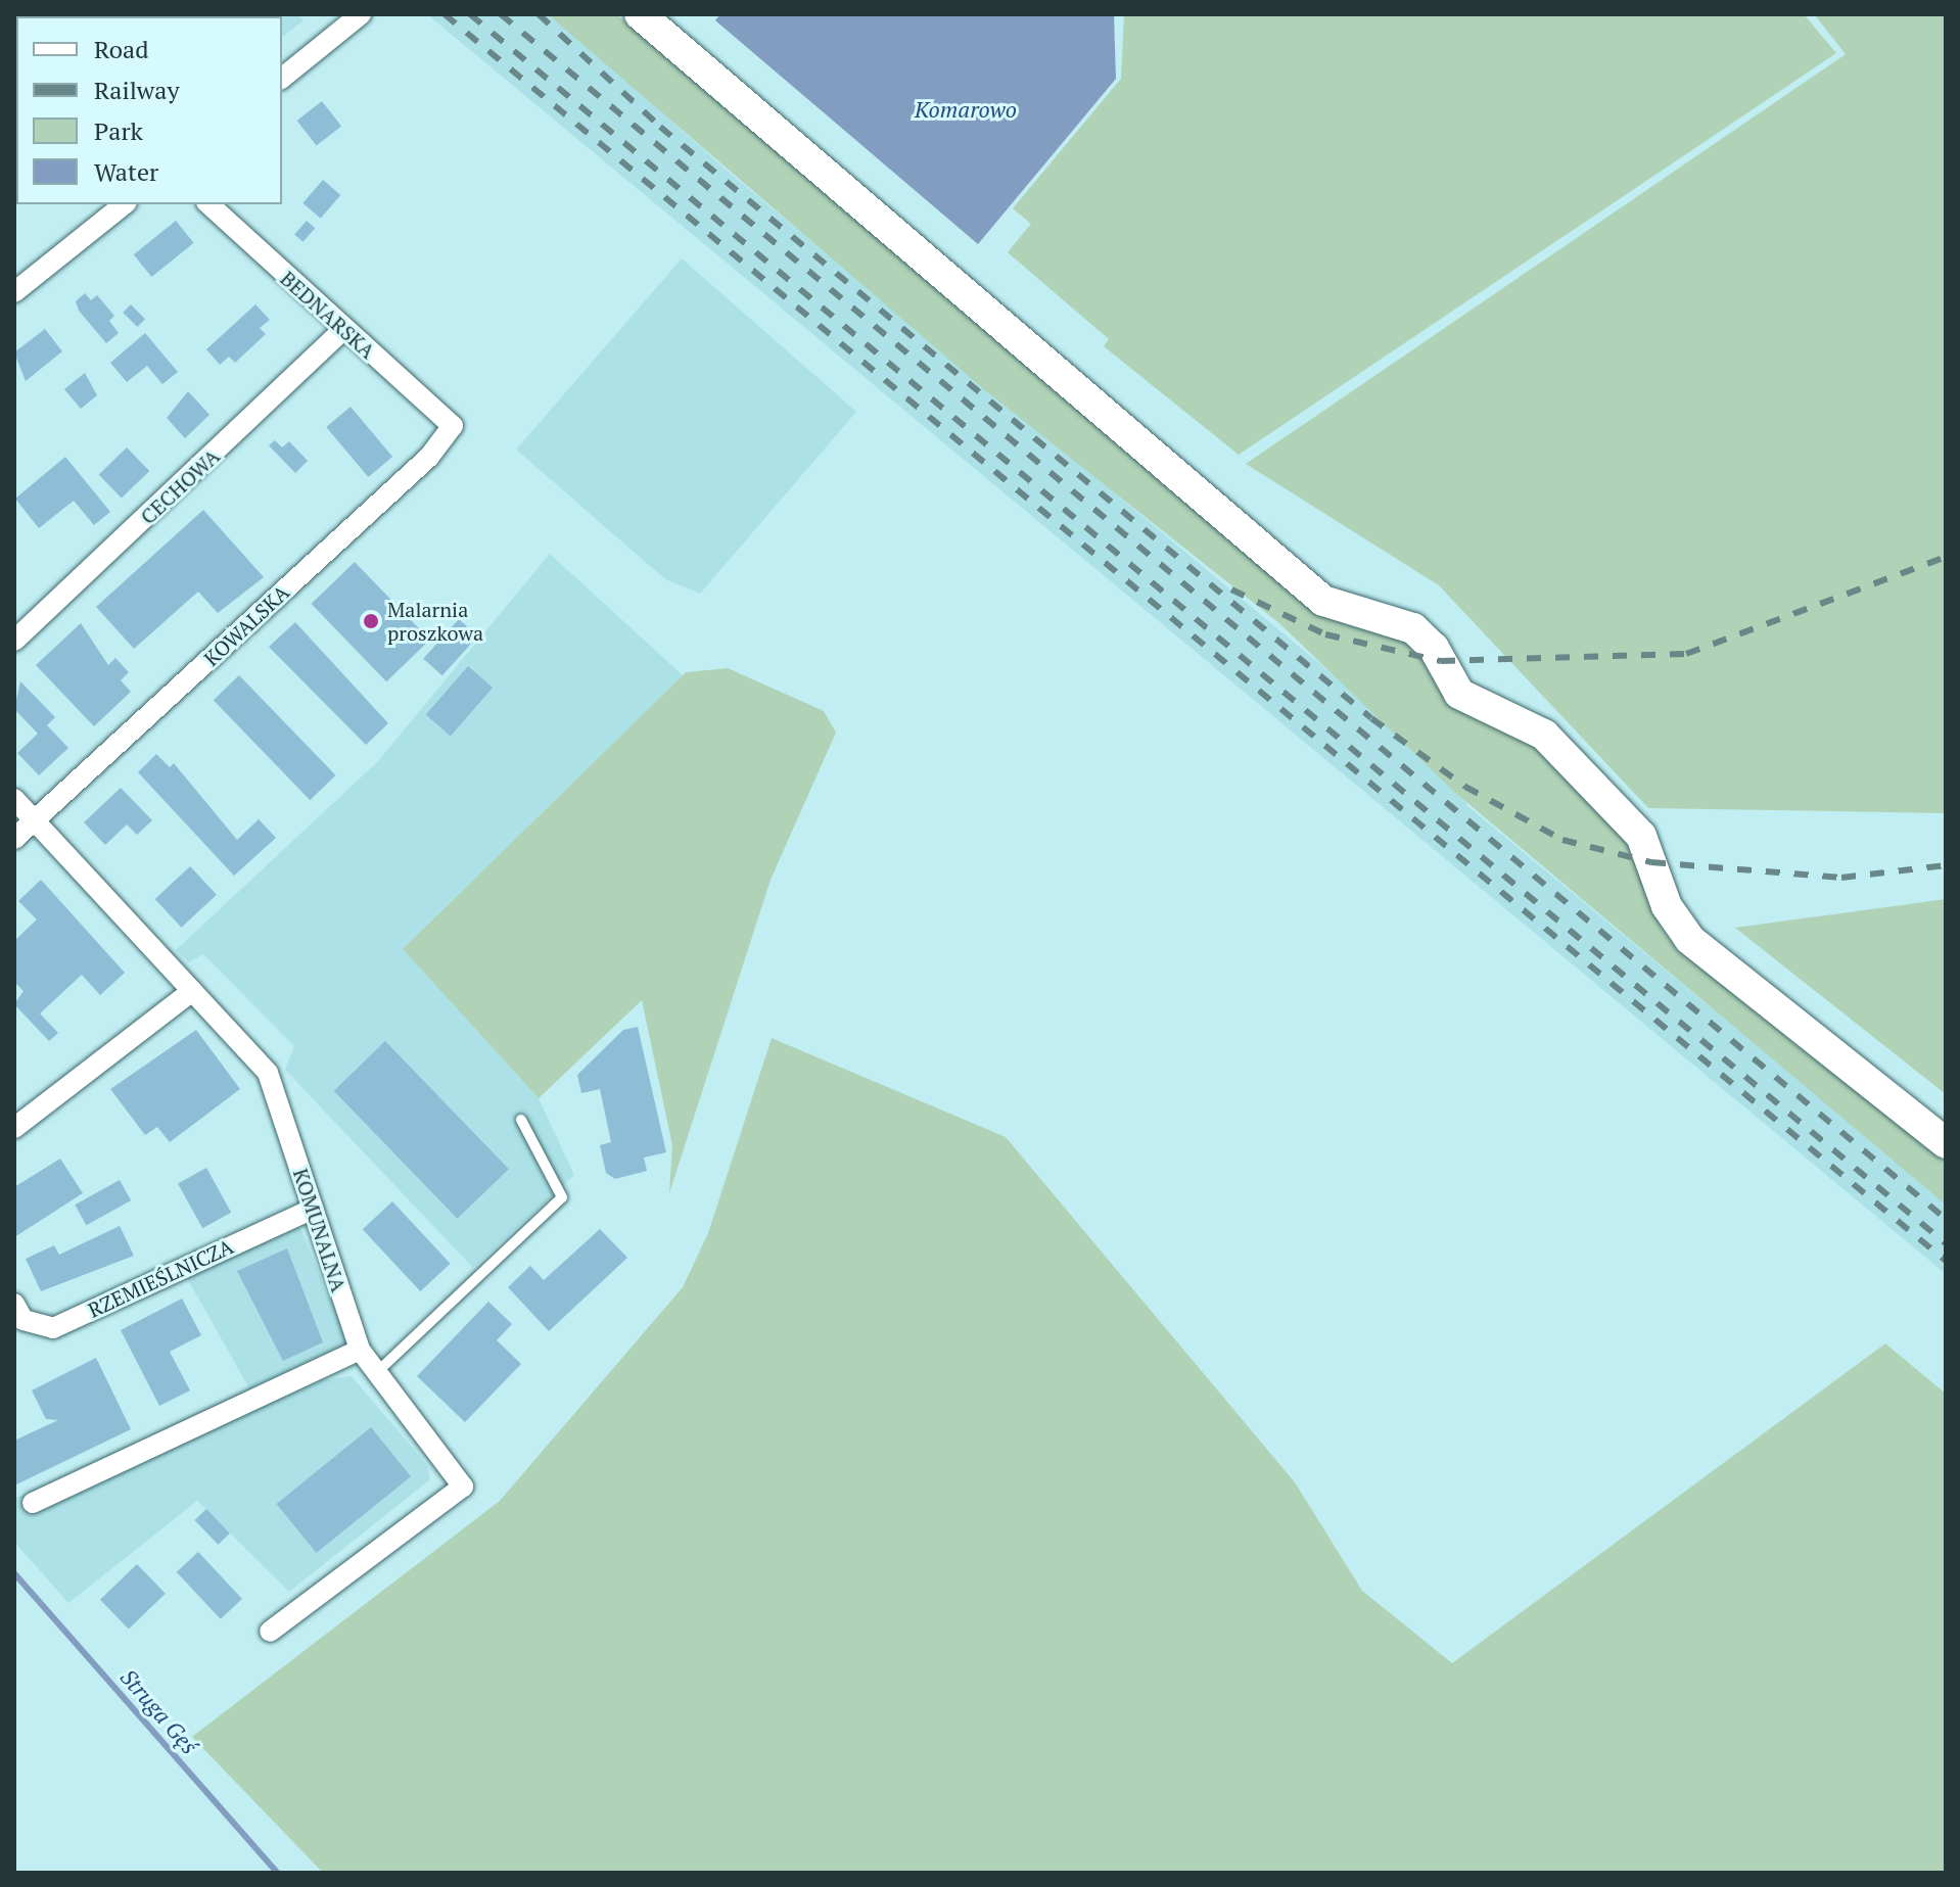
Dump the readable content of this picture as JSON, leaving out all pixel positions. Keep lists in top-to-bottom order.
{
  "streets": {
    "street": [
      "BEDNARSKA",
      "CECHOWA",
      "KOWALSKA",
      "KOMUNALNA",
      "RZEMIEŚLNICZA"
    ]
  },
  "crossings": [
    ["BEDNARSKA", "CECHOWA"],
    ["BEDNARSKA", "KOWALSKA"],
    ["KOWALSKA", "KOMUNALNA"],
    ["KOMUNALNA", "RZEMIEŚLNICZA"]
  ],
  "water": ["Komarowo", "Struga Gęś"],
  "places": ["Malarnia proszkowa"],
  "legend": [
    "Road",
    "Railway",
    "Park",
    "Water"
  ]
}
